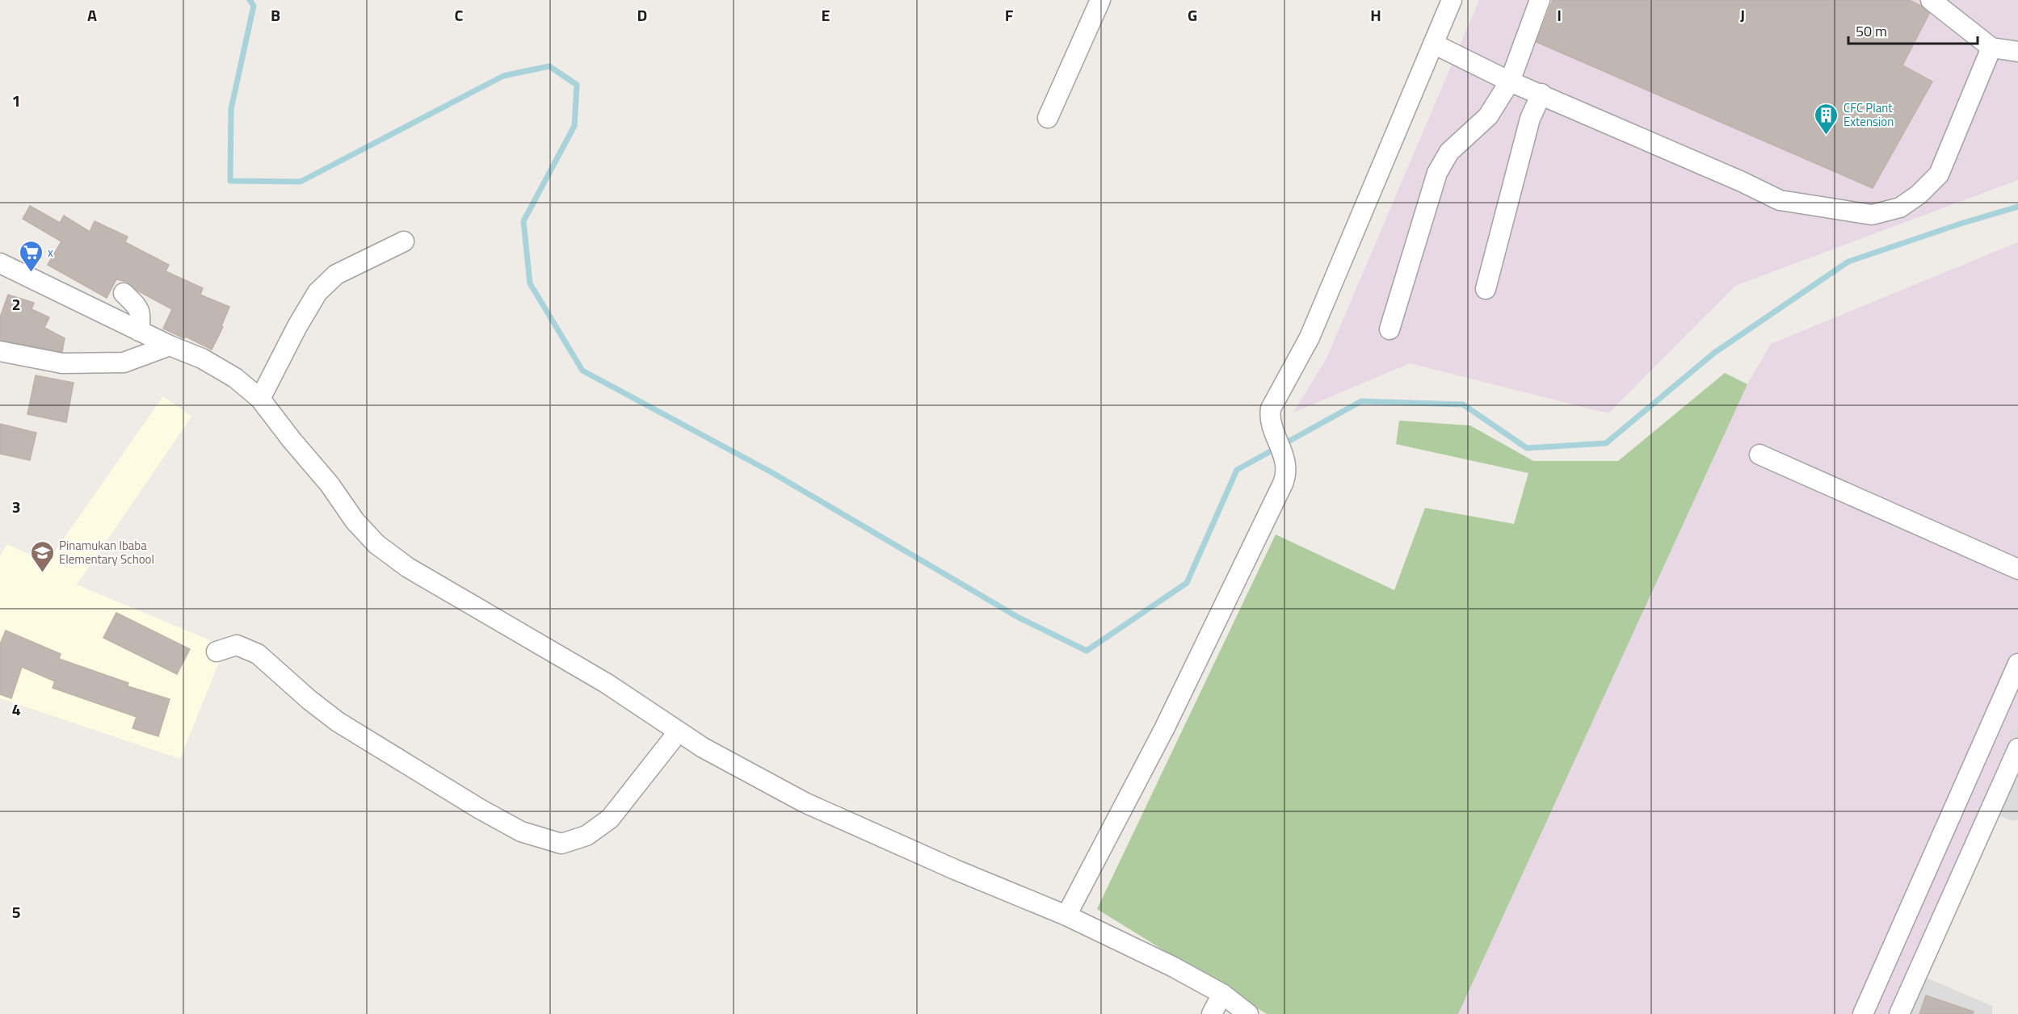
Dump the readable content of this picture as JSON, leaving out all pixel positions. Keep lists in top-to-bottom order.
{
  "places": {
    "building": ["CFC Plant Extension"],
    "supermarket": ["x"],
    "school or university": ["Pinamukan Ibaba Elementary School"]
  },
  "scale_bar": "50 m",
  "grid": {
    "columns": [
      "A",
      "B",
      "C",
      "D",
      "E",
      "F",
      "G",
      "H",
      "I",
      "J"
    ],
    "rows": [
      "1",
      "2",
      "3",
      "4",
      "5"
    ]
  }
}
